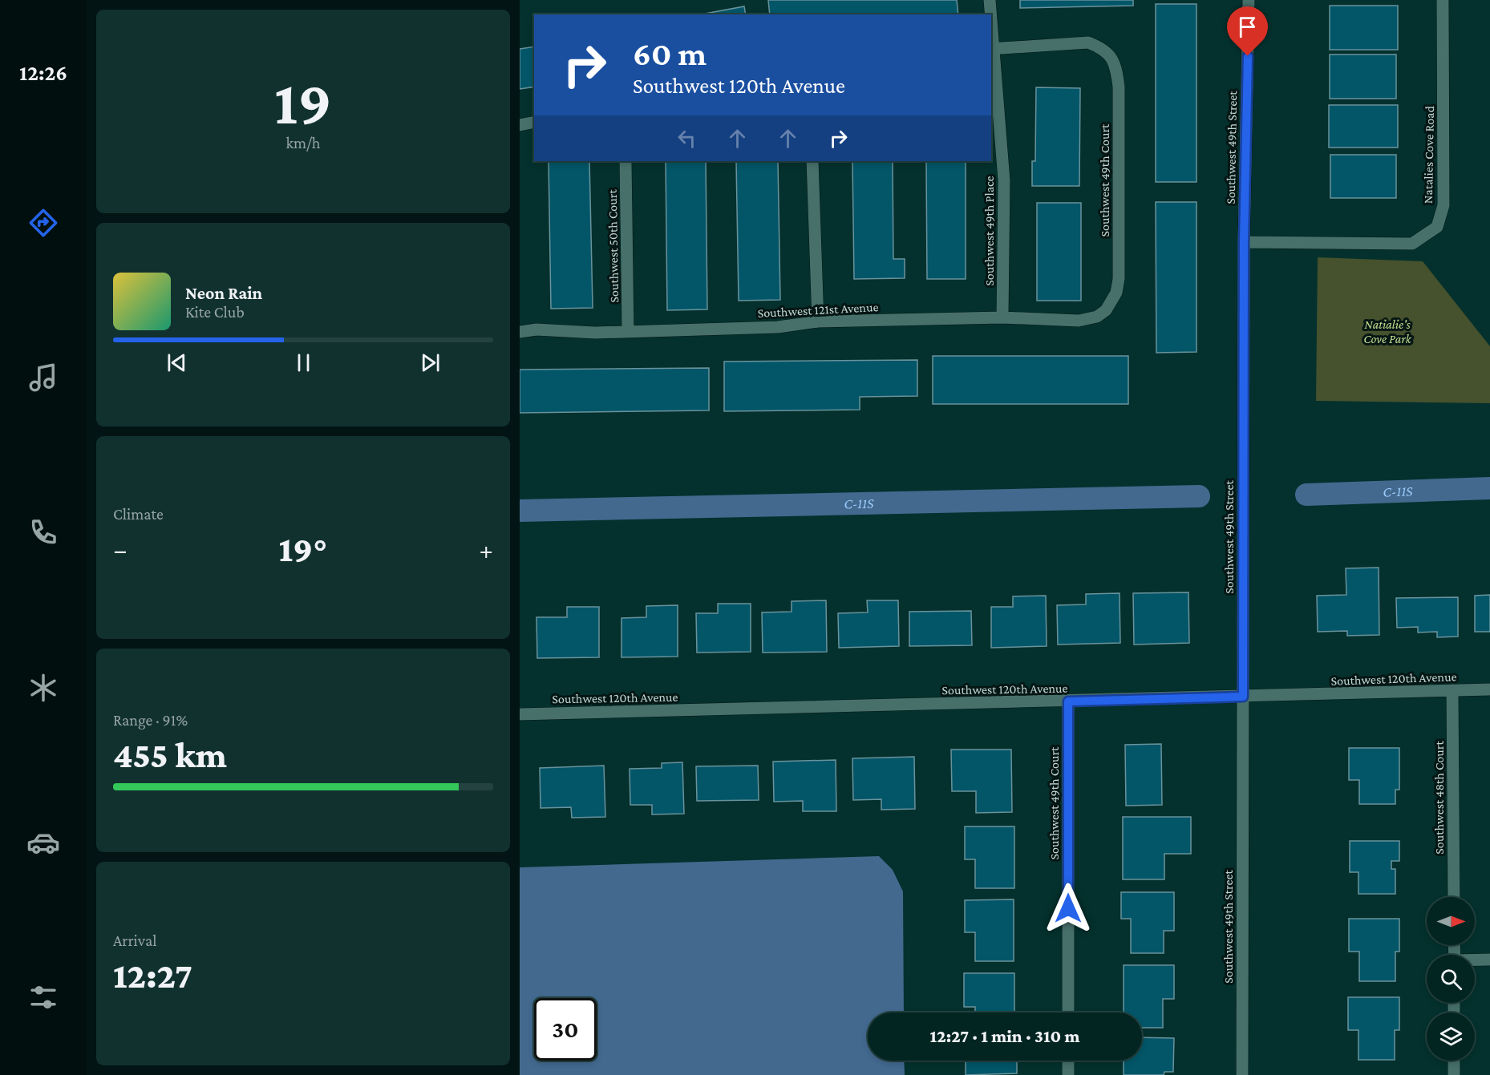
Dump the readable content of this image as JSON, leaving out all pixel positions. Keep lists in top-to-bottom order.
{
  "streets": {
    "street": [
      "Southwest 49th Street",
      "Natalies Cove Road",
      "Southwest 49th Court",
      "Southwest 49th Place",
      "Southwest 50th Court",
      "Southwest 121st Avenue",
      "Southwest 120th Avenue",
      "Southwest 48th Court"
    ]
  },
  "crossings": [
    ["Southwest 49th Street", "Natalies Cove Road"],
    ["Southwest 49th Street", "Southwest 120th Avenue"],
    ["Southwest 49th Court", "Southwest 49th Place"],
    ["Southwest 49th Court", "Southwest 121st Avenue"],
    ["Southwest 49th Court", "Southwest 120th Avenue"],
    ["Southwest 49th Place", "Southwest 121st Avenue"],
    ["Southwest 50th Court", "Southwest 121st Avenue"],
    ["Southwest 120th Avenue", "Southwest 48th Court"]
  ],
  "water": ["C-11S"],
  "parks": ["Natialie's Cove Park"],
  "north": "right",
  "page": {
    "tabs": "12:26",
    "tile": [
      ["19", "km/h"],
      "Climate",
      ["Range · 91%", "455 km"],
      ["Arrival", "12:27"]
    ],
    "turn": ["60 m", "Southwest 120th Avenue"],
    "song": ["Neon Rain", "Kite Club"],
    "heat": ["−", "19°", "+"],
    "limit": "30",
    "trip": "12:27 · 1 min · 310 m"
  }
}
